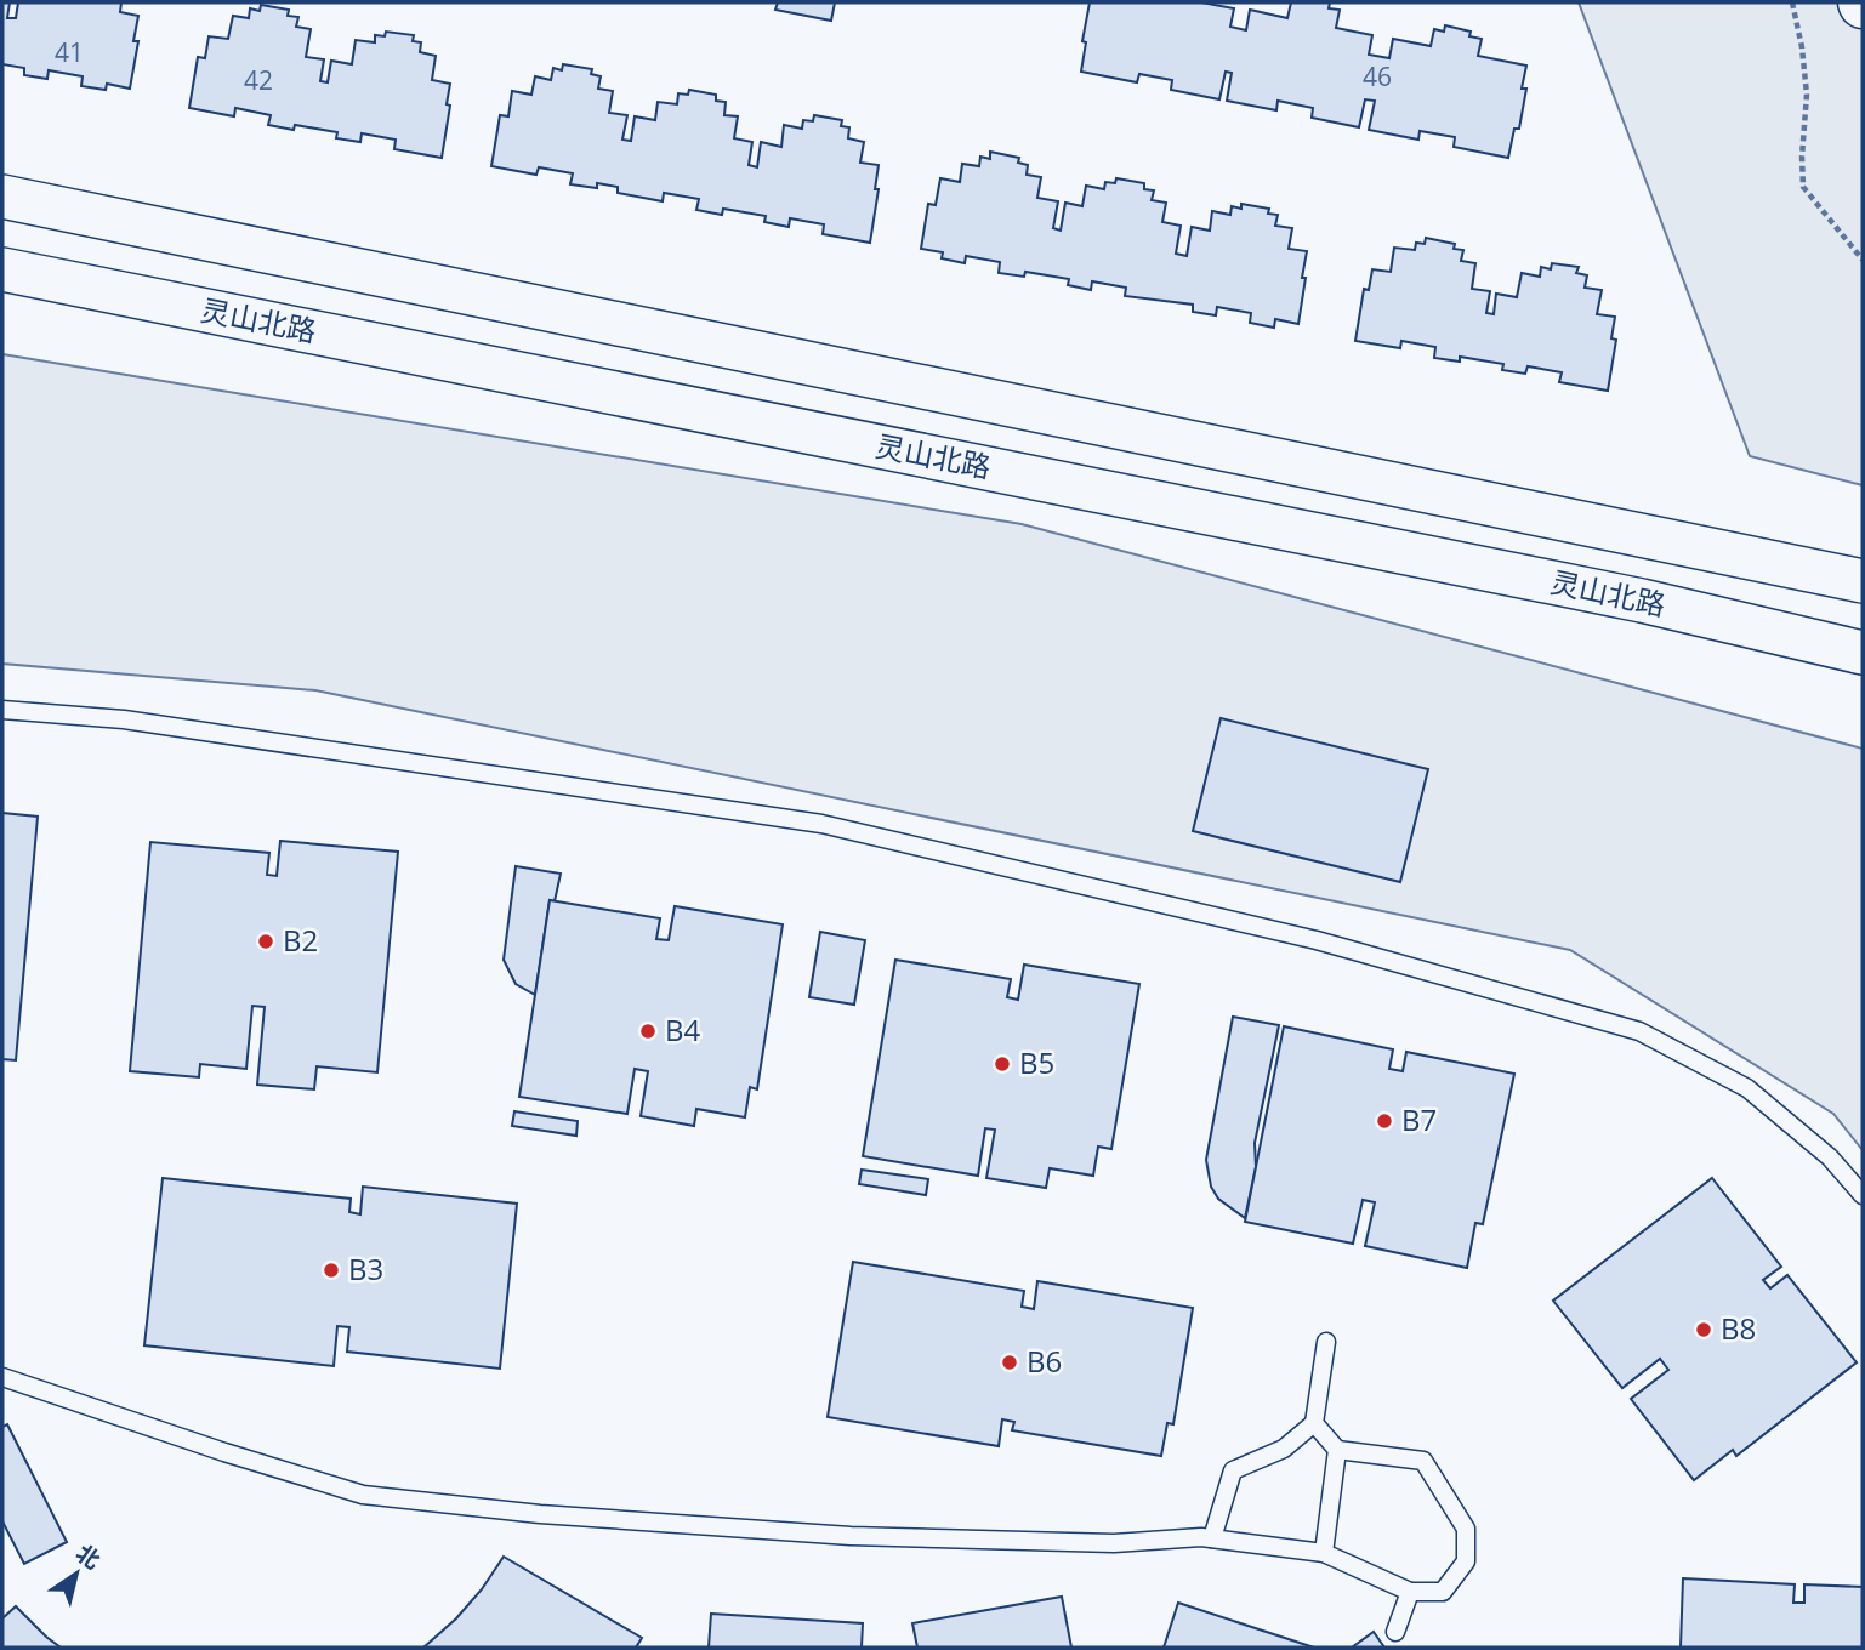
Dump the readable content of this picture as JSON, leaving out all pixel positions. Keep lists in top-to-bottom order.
{
  "streets": {
    "street": ["灵山北路"]
  },
  "places": [
    "B2",
    "B4",
    "B5",
    "B7",
    "B3",
    "B8",
    "B6"
  ],
  "house_numbers": ["41", "46", "42"],
  "north": "top right"
}
